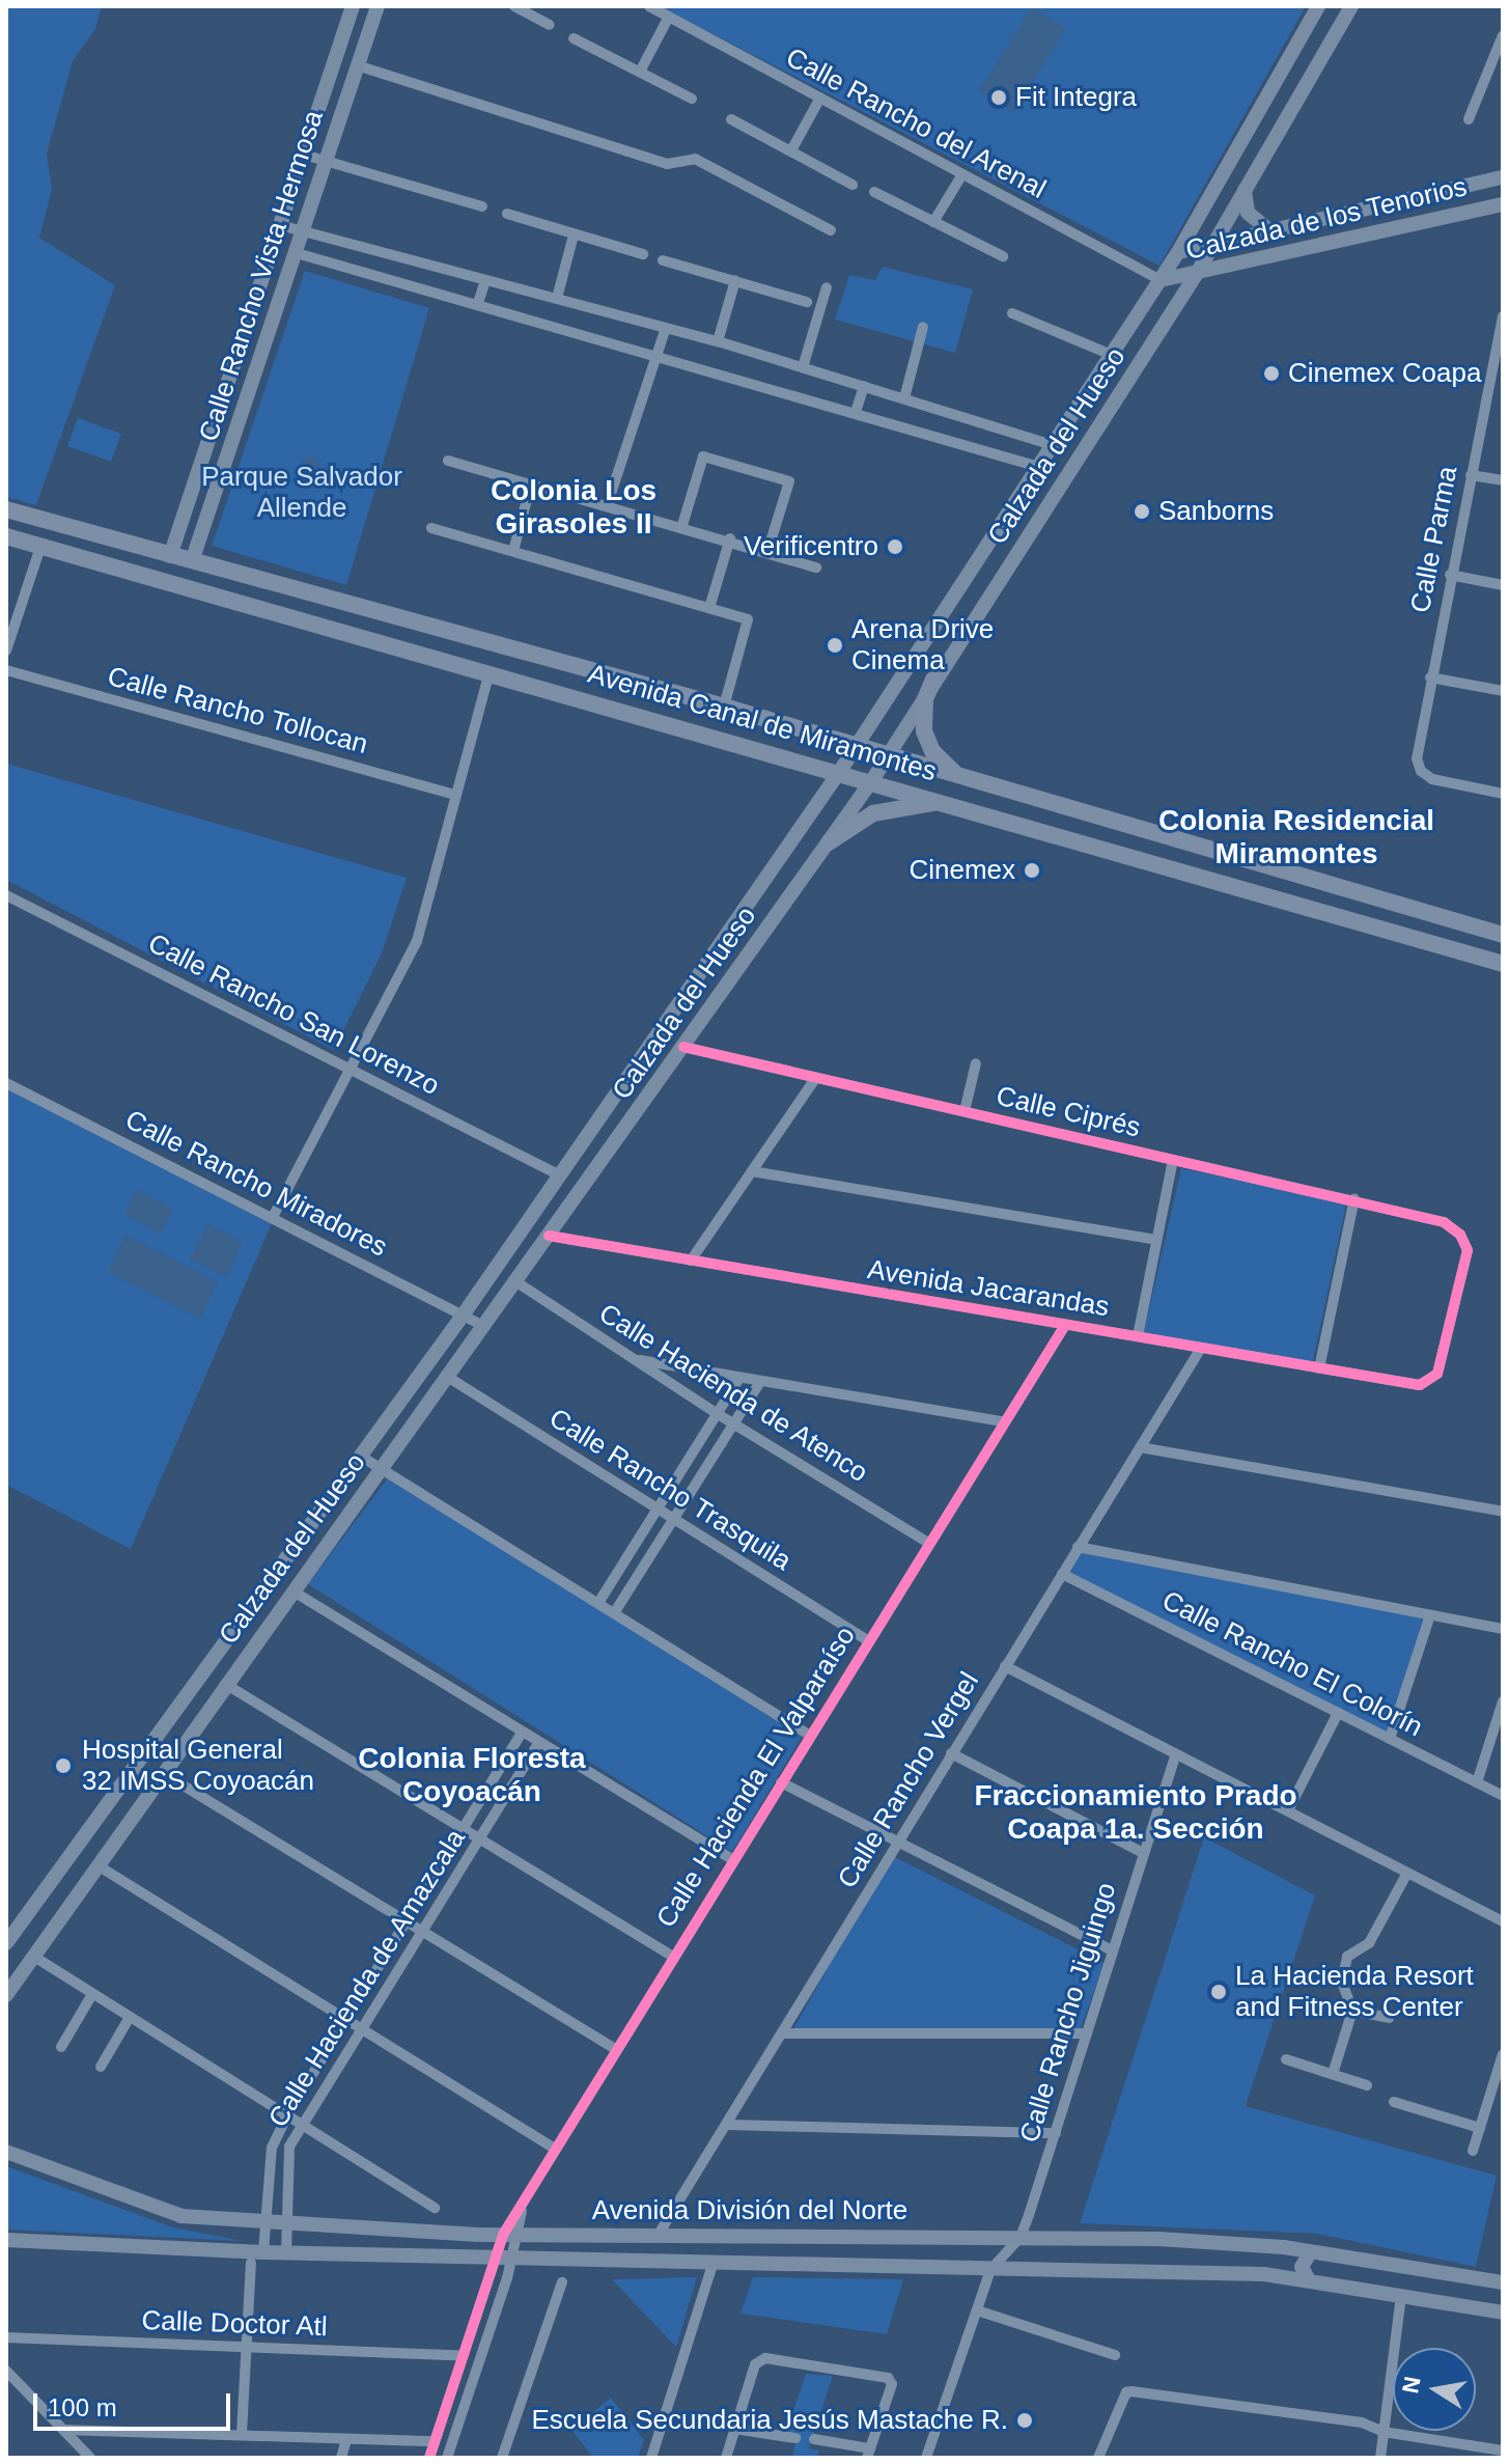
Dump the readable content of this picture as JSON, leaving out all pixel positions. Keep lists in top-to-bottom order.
{
  "streets": {
    "main road": [
      "Calzada de los Tenorios",
      "Calle Rancho Vista Hermosa",
      "Calzada del Hueso",
      "Avenida Canal de Miramontes",
      "Avenida División del Norte"
    ],
    "street": [
      "Calle Rancho del Arenal",
      "Calle Parma",
      "Calle Rancho Tollocan",
      "Calle Rancho San Lorenzo",
      "Calle Ciprés",
      "Calle Rancho Miradores",
      "Avenida Jacarandas",
      "Calle Hacienda de Atenco",
      "Calle Rancho Trasquila",
      "Calle Rancho El Colorín",
      "Calle Hacienda El Valparaíso",
      "Calle Rancho Vergel",
      "Calle Hacienda de Amazcala",
      "Calle Rancho Jiguingo",
      "Calle Doctor Atl"
    ]
  },
  "crossings": [
    ["Calle Rancho del Arenal", "Calzada de los Tenorios"],
    ["Calle Rancho del Arenal", "Calzada del Hueso"],
    ["Calzada de los Tenorios", "Calzada del Hueso"],
    ["Calle Rancho Vista Hermosa", "Avenida Canal de Miramontes"],
    ["Calzada del Hueso", "Avenida Canal de Miramontes"],
    ["Calzada del Hueso", "Calle Rancho San Lorenzo"],
    ["Calzada del Hueso", "Calle Ciprés"],
    ["Calzada del Hueso", "Calle Rancho Miradores"],
    ["Calzada del Hueso", "Avenida Jacarandas"],
    ["Calzada del Hueso", "Calle Hacienda de Atenco"],
    ["Calzada del Hueso", "Calle Rancho Trasquila"],
    ["Calle Ciprés", "Avenida Jacarandas"],
    ["Avenida Jacarandas", "Calle Hacienda El Valparaíso"],
    ["Avenida Jacarandas", "Calle Rancho Vergel"],
    ["Calle Hacienda de Atenco", "Calle Hacienda El Valparaíso"],
    ["Calle Rancho Trasquila", "Calle Hacienda El Valparaíso"],
    ["Calle Rancho El Colorín", "Calle Rancho Vergel"],
    ["Calle Hacienda El Valparaíso", "Avenida División del Norte"],
    ["Calle Hacienda El Valparaíso", "Calle Doctor Atl"],
    ["Calle Rancho Vergel", "Avenida División del Norte"],
    ["Calle Hacienda de Amazcala", "Avenida División del Norte"],
    ["Calle Rancho Jiguingo", "Avenida División del Norte"]
  ],
  "districts": [
    "Colonia Los Girasoles II",
    "Colonia Residencial Miramontes",
    "Colonia Floresta Coyoacán",
    "Fraccionamiento Prado Coapa 1a. Sección"
  ],
  "parks": ["Parque Salvador Allende"],
  "places": [
    "Fit Integra",
    "Cinemex Coapa",
    "Sanborns",
    "Verificentro",
    "Arena Drive Cinema",
    "Cinemex",
    "Hospital General 32 IMSS Coyoacán",
    "La Hacienda Resort and Fitness Center",
    "Escuela Secundaria Jesús Mastache R."
  ],
  "scale_bar": "100 m",
  "north": "left"
}
